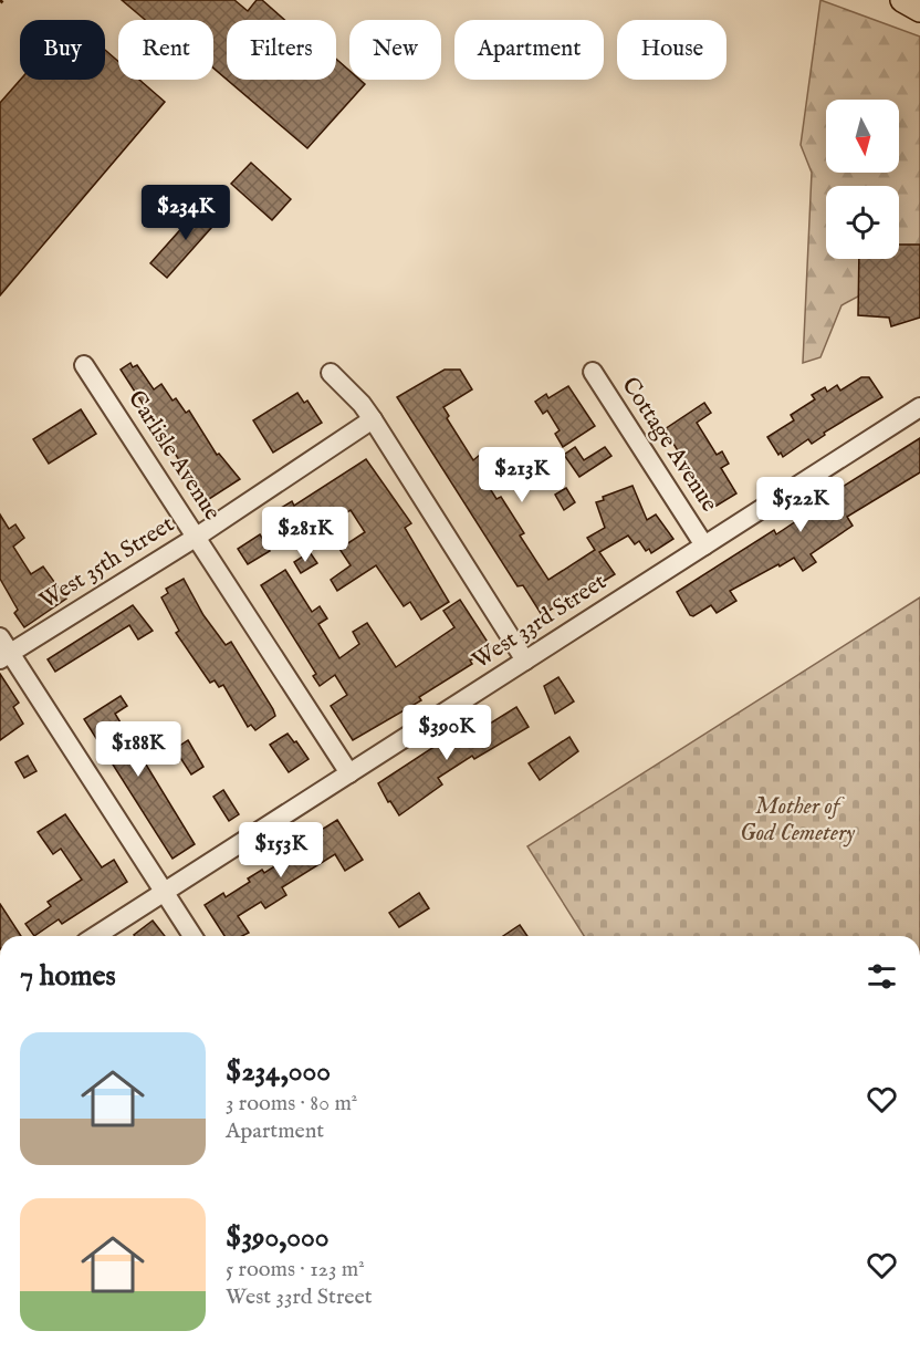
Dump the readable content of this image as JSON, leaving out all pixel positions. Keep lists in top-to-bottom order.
{
  "streets": {
    "street": [
      "Cottage Avenue",
      "Carlisle Avenue",
      "West 35th Street",
      "West 33rd Street"
    ]
  },
  "crossings": [
    ["Cottage Avenue", "West 33rd Street"],
    ["Carlisle Avenue", "West 35th Street"],
    ["Carlisle Avenue", "West 33rd Street"]
  ],
  "parks": ["Mother of God Cemetery"],
  "north": "bottom",
  "page": {
    "chip": [
      "Buy",
      "Rent",
      "Filters",
      "New",
      "Apartment",
      "House"
    ],
    "price": [
      "$234K",
      "$213K",
      "$522K",
      "$281K",
      "$390K",
      "$188K",
      "$153K"
    ],
    "heading": "7 homes",
    "list": [
      {
        "name": "$234,000",
        "note": "3 rooms · 80 m² · Apartment"
      },
      {
        "name": "$390,000",
        "note": "5 rooms · 123 m² · West 33rd Street"
      }
    ]
  }
}
